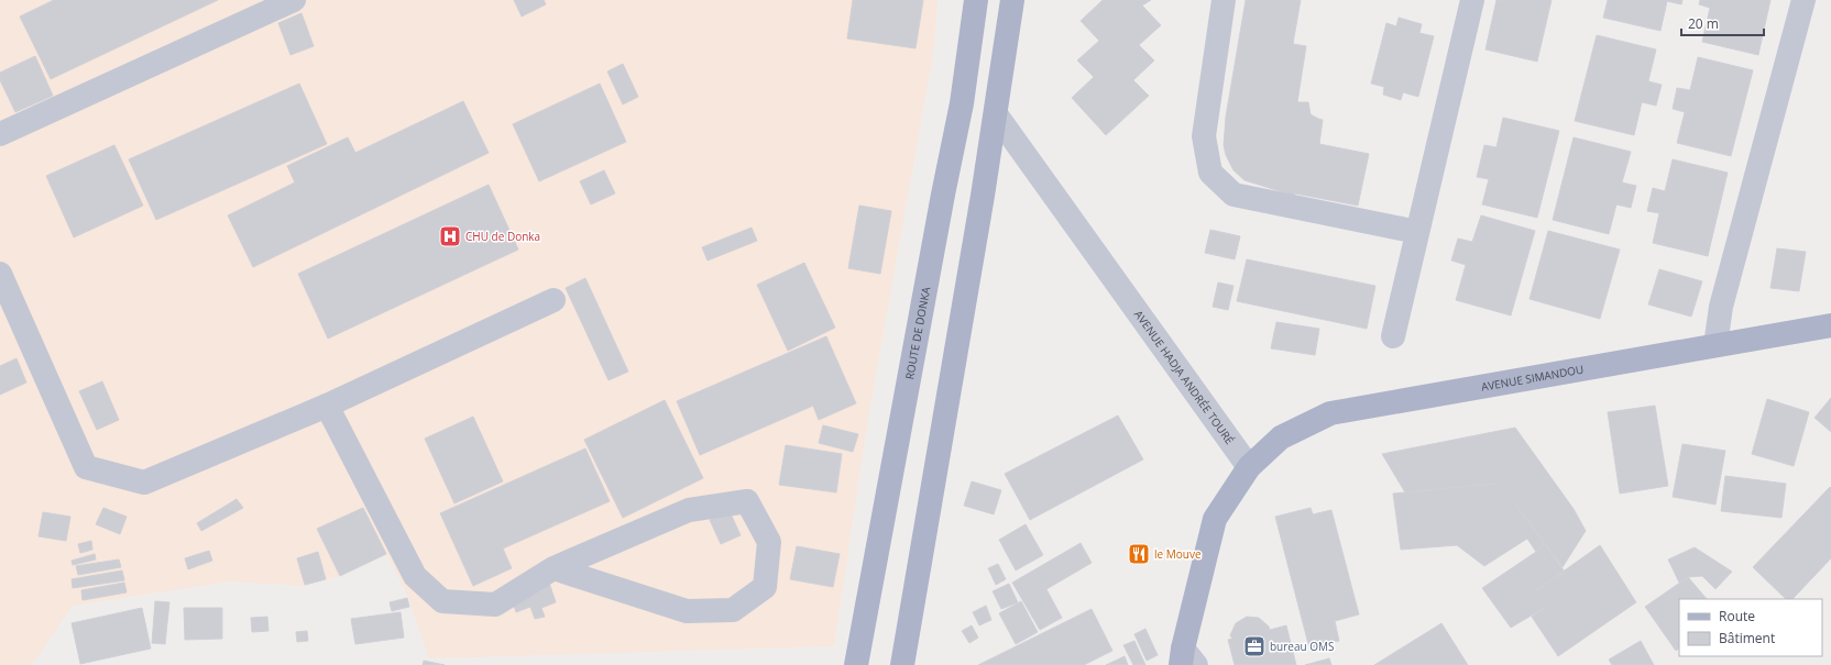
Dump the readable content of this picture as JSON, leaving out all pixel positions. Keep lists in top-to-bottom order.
{
  "streets": {
    "main road": ["ROUTE DE DONKA", "AVENUE SIMANDOU"],
    "street": ["AVENUE HADJA ANDRÉE TOURÉ"]
  },
  "crossings": [
    ["AVENUE HADJA ANDRÉE TOURÉ", "AVENUE SIMANDOU"]
  ],
  "places": {
    "hospital": ["CHU de Donka"],
    "restaurant": ["le Mouve"],
    "office": ["bureau OMS"]
  },
  "legend": ["Route", "Bâtiment"],
  "scale_bar": "20 m"
}
